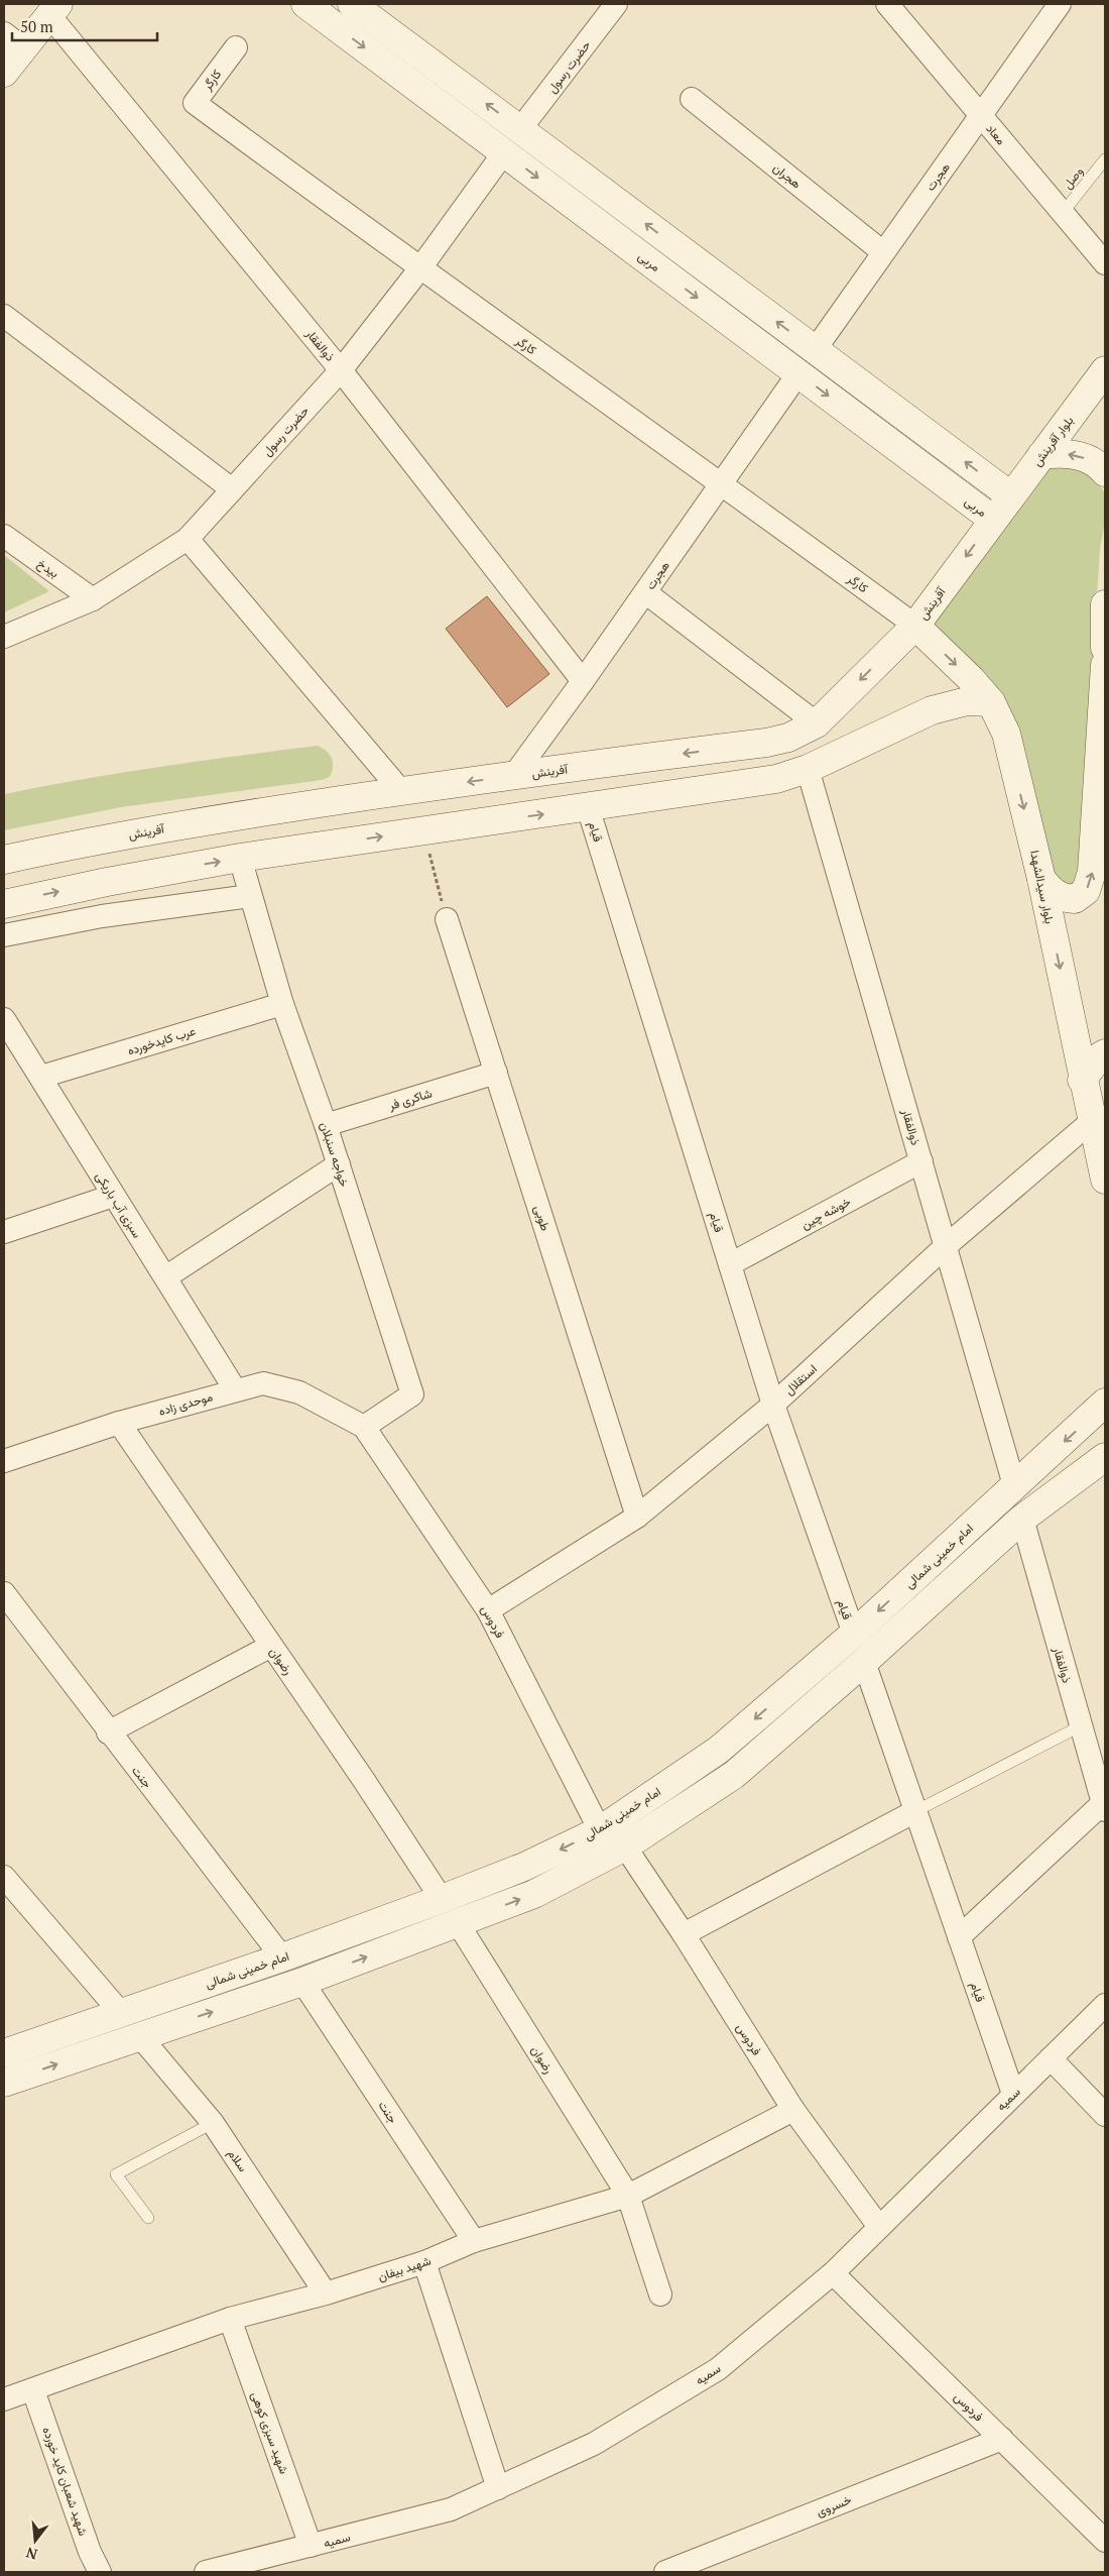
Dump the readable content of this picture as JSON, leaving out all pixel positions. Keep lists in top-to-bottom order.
{
  "streets": {
    "main road": [
      "مربی",
      "بلوار آفرینش",
      "آفرینش",
      "بلوار سیدالشهدا",
      "امام خمینی شمالی"
    ],
    "street": [
      "حضرت رسول",
      "کارگر",
      "معاد",
      "هجران",
      "هجرت",
      "ذوالفقار",
      "بیدخ",
      "قیام",
      "عرب کایدخورده",
      "شاکری فر",
      "خواجه سنبلان",
      "سبزی آب باریکی",
      "خوشه چین",
      "طوبی",
      "استقلال",
      "موحدی زاده",
      "فردوس",
      "رضوان",
      "جنت",
      "سمیه",
      "سلام",
      "شهید بیفان",
      "شهید سبزی کوهی",
      "شهید شعبان کاید خورده",
      "خسروی"
    ],
    "lane": ["وصل"]
  },
  "crossings": [
    ["حضرت رسول", "کارگر"],
    ["حضرت رسول", "مربی"],
    ["حضرت رسول", "ذوالفقار"],
    ["حضرت رسول", "بیدخ"],
    ["کارگر", "هجرت"],
    ["کارگر", "آفرینش"],
    ["کارگر", "بلوار سیدالشهدا"],
    ["معاد", "هجرت"],
    ["معاد", "وصل"],
    ["هجران", "هجرت"],
    ["هجرت", "مربی"],
    ["هجرت", "ذوالفقار"],
    ["هجرت", "آفرینش"],
    ["مربی", "بلوار آفرینش"],
    ["مربی", "آفرینش"],
    ["ذوالفقار", "خوشه چین"],
    ["ذوالفقار", "استقلال"],
    ["ذوالفقار", "امام خمینی شمالی"],
    ["بلوار آفرینش", "آفرینش"],
    ["آفرینش", "بلوار سیدالشهدا"],
    ["قیام", "خوشه چین"],
    ["قیام", "استقلال"],
    ["قیام", "امام خمینی شمالی"],
    ["قیام", "سمیه"],
    ["بلوار سیدالشهدا", "استقلال"],
    ["عرب کایدخورده", "خواجه سنبلان"],
    ["عرب کایدخورده", "سبزی آب باریکی"],
    ["شاکری فر", "خواجه سنبلان"],
    ["شاکری فر", "طوبی"],
    ["خواجه سنبلان", "موحدی زاده"],
    ["خواجه سنبلان", "فردوس"],
    ["سبزی آب باریکی", "موحدی زاده"],
    ["طوبی", "استقلال"],
    ["استقلال", "فردوس"],
    ["موحدی زاده", "فردوس"],
    ["موحدی زاده", "رضوان"],
    ["امام خمینی شمالی", "فردوس"],
    ["امام خمینی شمالی", "رضوان"],
    ["امام خمینی شمالی", "جنت"],
    ["فردوس", "سمیه"],
    ["فردوس", "شهید بیفان"],
    ["فردوس", "خسروی"],
    ["رضوان", "شهید بیفان"],
    ["جنت", "شهید بیفان"],
    ["سمیه", "شهید سبزی کوهی"],
    ["سلام", "شهید بیفان"],
    ["شهید بیفان", "شهید سبزی کوهی"],
    ["شهید بیفان", "شهید شعبان کاید خورده"]
  ],
  "one_way": ["بلوار سیدالشهدا"],
  "scale_bar": "50 m",
  "north": "bottom"
}
